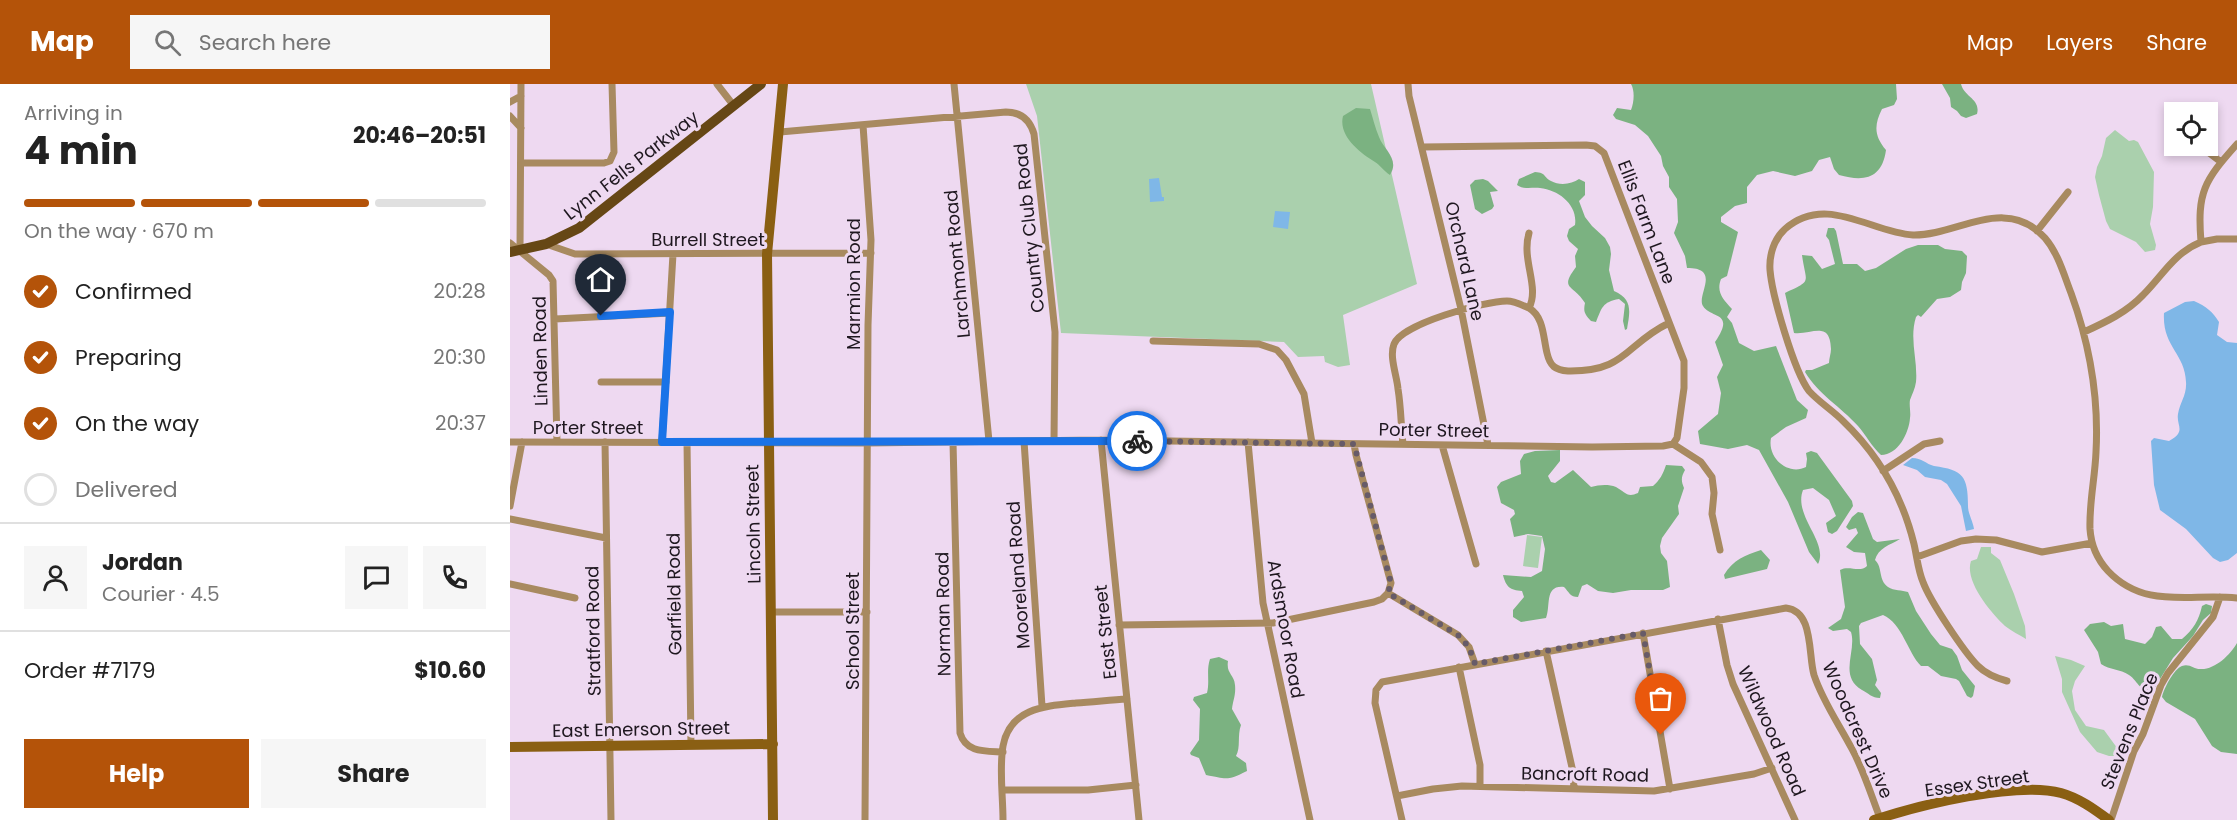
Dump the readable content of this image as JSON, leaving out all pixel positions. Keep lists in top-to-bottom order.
{
  "streets": {
    "main road": ["Lynn Fells Parkway"],
    "street": [
      "Ellis Farm Lane",
      "Country Club Road",
      "Burrell Street",
      "Orchard Lane",
      "Larchmont Road",
      "Marmion Road",
      "Linden Road",
      "Porter Street",
      "Lincoln Street",
      "Mooreland Road",
      "Garfield Road",
      "Norman Road",
      "Ardsmoor Road",
      "Stratford Road",
      "School Street",
      "East Street",
      "East Emerson Street",
      "Woodcrest Drive",
      "Wildwood Road",
      "Stevens Place",
      "Bancroft Road",
      "Essex Street"
    ]
  },
  "crossings": [
    ["Lynn Fells Parkway", "Burrell Street"],
    ["Lynn Fells Parkway", "Linden Road"],
    ["Ellis Farm Lane", "Orchard Lane"],
    ["Ellis Farm Lane", "Porter Street"],
    ["Country Club Road", "Larchmont Road"],
    ["Country Club Road", "Marmion Road"],
    ["Country Club Road", "Porter Street"],
    ["Country Club Road", "Lincoln Street"],
    ["Burrell Street", "Marmion Road"],
    ["Burrell Street", "Lincoln Street"],
    ["Orchard Lane", "Porter Street"],
    ["Larchmont Road", "Porter Street"],
    ["Marmion Road", "Porter Street"],
    ["Marmion Road", "School Street"],
    ["Linden Road", "Porter Street"],
    ["Porter Street", "Lincoln Street"],
    ["Porter Street", "Mooreland Road"],
    ["Porter Street", "Garfield Road"],
    ["Porter Street", "Norman Road"],
    ["Porter Street", "Ardsmoor Road"],
    ["Porter Street", "Stratford Road"],
    ["Porter Street", "School Street"],
    ["Porter Street", "East Street"],
    ["Lincoln Street", "East Emerson Street"],
    ["Garfield Road", "East Emerson Street"],
    ["Stratford Road", "East Emerson Street"],
    ["Woodcrest Drive", "Wildwood Road"],
    ["Woodcrest Drive", "Bancroft Road"],
    ["Woodcrest Drive", "Essex Street"],
    ["Wildwood Road", "Bancroft Road"],
    ["Stevens Place", "Essex Street"]
  ],
  "page": {
    "header": "Map",
    "search": "Search here",
    "nav": ["Map", "Layers", "Share"],
    "heading": ["4 min", "Arriving in", "20:46–20:51"],
    "panel": [
      "Jordan",
      "Courier · 4.5",
      "Order #7179",
      "$10.60"
    ],
    "bar": "On the way · 670 m",
    "list": [
      ["Confirmed", "20:28"],
      ["Preparing", "20:30"],
      ["On the way", "20:37"],
      "Delivered"
    ],
    "buttons": ["Help", "Share"]
  }
}
